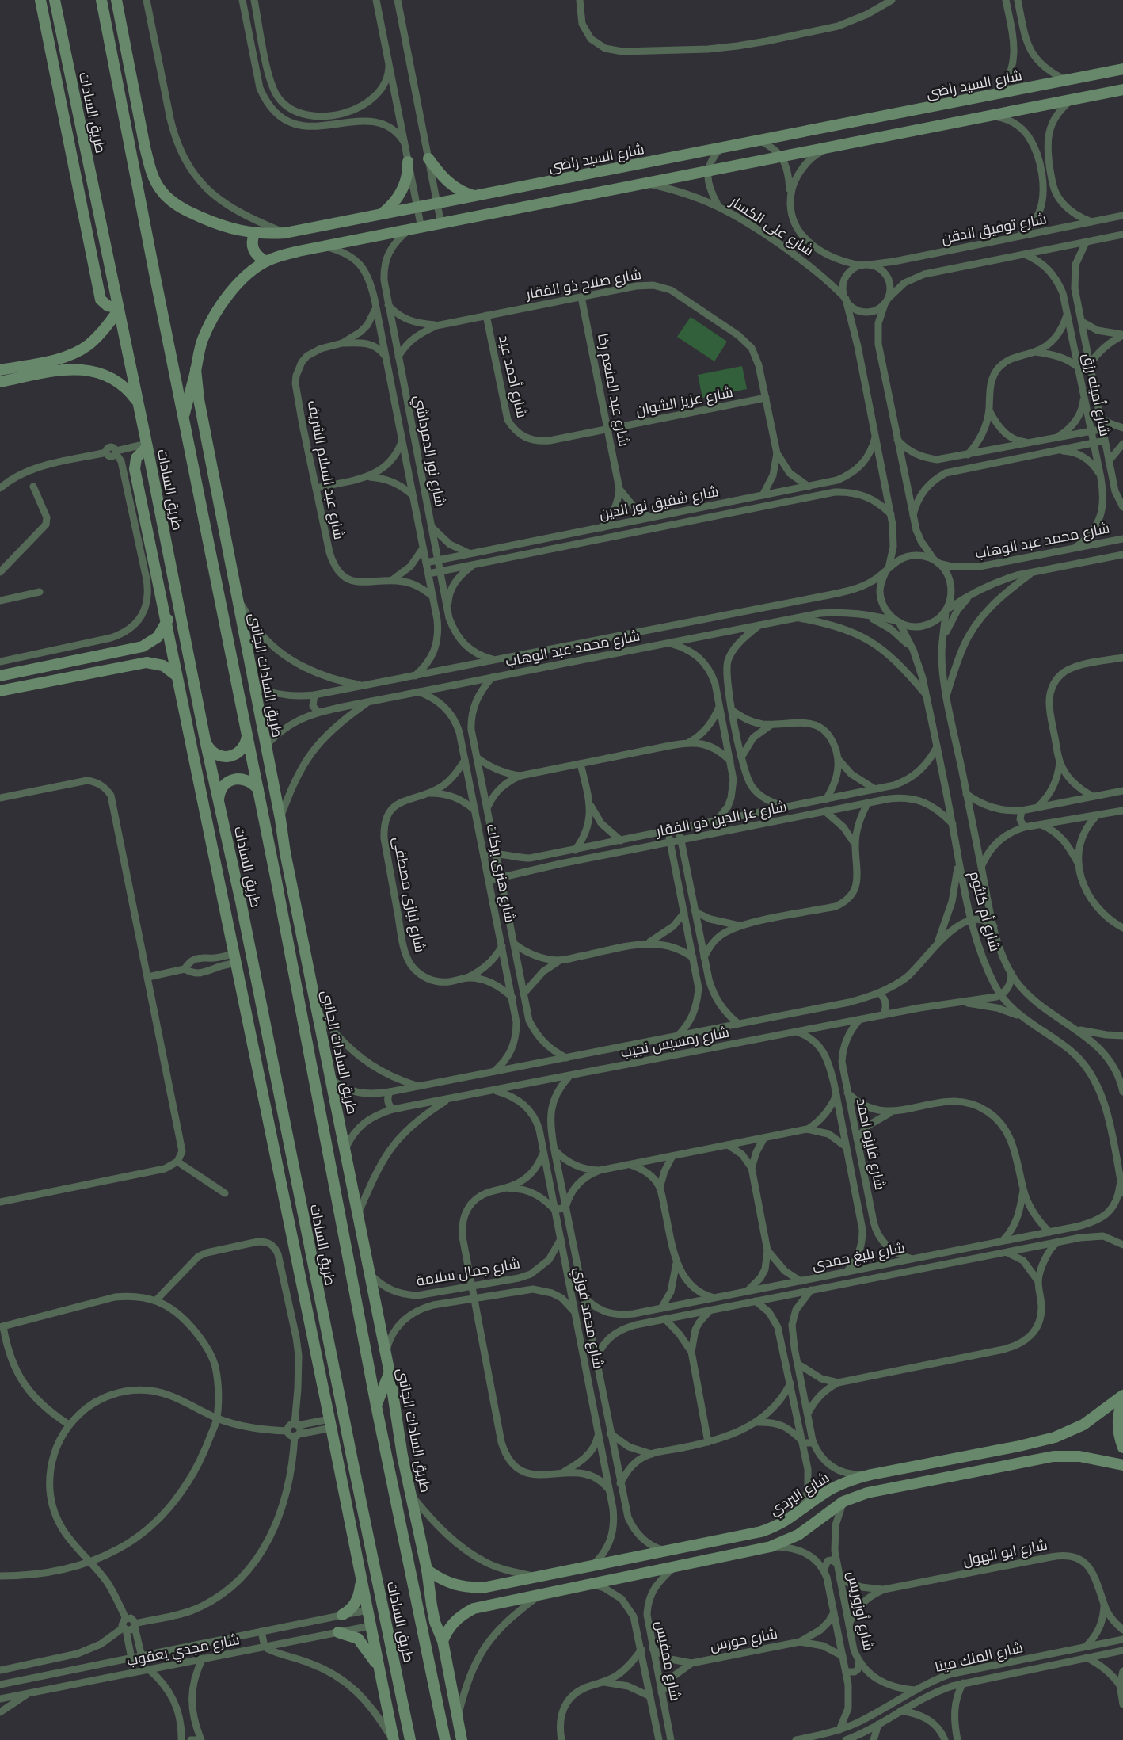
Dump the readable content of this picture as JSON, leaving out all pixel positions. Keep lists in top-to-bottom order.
{
  "streets": {
    "street": [
      "شارع السيد راضى",
      "طريق السادات",
      "شارع على الكسار",
      "شارع توفيق الدقن",
      "شارع صلاح ذو الفقار",
      "شارع أحمد عيد",
      "شارع عبد المنعم رخا",
      "شارع أمينه رزق",
      "شارع عزيز الشوان",
      "شارع نور الدمرداشي",
      "شارع عبد السلام الشريف",
      "شارع شفيق نور الدين",
      "شارع محمد عبد الوهاب",
      "طريق السادات الجانبى",
      "شارع عز الدين ذو الفقار",
      "شارع هنرى بركات",
      "شارع نيازى مصطفى",
      "شارع أم كلثوم",
      "شارع رمسيس نجيب",
      "شارع فايزه احمد",
      "شارع بليغ حمدى",
      "شارع جمال سلامة",
      "شارع محمد فوزي",
      "شارع البردي",
      "شارع ابو الهول",
      "شارع أوزوريس",
      "شارع حورس",
      "شارع مجدي يعقوب",
      "شارع الملك مينا",
      "شارع ممفيس"
    ]
  },
  "crossings": [
    ["شارع على الكسار", "شارع توفيق الدقن"],
    ["شارع صلاح ذو الفقار", "شارع أحمد عيد"],
    ["شارع صلاح ذو الفقار", "شارع عبد المنعم رخا"],
    ["شارع صلاح ذو الفقار", "شارع عزيز الشوان"],
    ["شارع صلاح ذو الفقار", "شارع نور الدمرداشي"],
    ["شارع صلاح ذو الفقار", "شارع شفيق نور الدين"],
    ["شارع أحمد عيد", "شارع عبد المنعم رخا"],
    ["شارع أحمد عيد", "شارع عزيز الشوان"],
    ["شارع عبد المنعم رخا", "شارع عزيز الشوان"],
    ["شارع عبد المنعم رخا", "شارع شفيق نور الدين"],
    ["شارع أمينه رزق", "شارع محمد عبد الوهاب"],
    ["شارع نور الدمرداشي", "شارع عبد السلام الشريف"],
    ["شارع نور الدمرداشي", "شارع شفيق نور الدين"],
    ["شارع نور الدمرداشي", "شارع محمد عبد الوهاب"],
    ["شارع محمد عبد الوهاب", "طريق السادات الجانبى"],
    ["شارع محمد عبد الوهاب", "شارع هنرى بركات"],
    ["شارع محمد عبد الوهاب", "شارع أم كلثوم"],
    ["طريق السادات الجانبى", "شارع رمسيس نجيب"],
    ["طريق السادات الجانبى", "شارع جمال سلامة"],
    ["طريق السادات الجانبى", "شارع البردي"],
    ["شارع عز الدين ذو الفقار", "شارع هنرى بركات"],
    ["شارع عز الدين ذو الفقار", "شارع أم كلثوم"],
    ["شارع هنرى بركات", "شارع نيازى مصطفى"],
    ["شارع هنرى بركات", "شارع رمسيس نجيب"],
    ["شارع أم كلثوم", "شارع رمسيس نجيب"],
    ["شارع أم كلثوم", "شارع بليغ حمدى"],
    ["شارع رمسيس نجيب", "شارع فايزه احمد"],
    ["شارع رمسيس نجيب", "شارع محمد فوزي"],
    ["شارع فايزه احمد", "شارع بليغ حمدى"],
    ["شارع بليغ حمدى", "شارع محمد فوزي"],
    ["شارع جمال سلامة", "شارع محمد فوزي"],
    ["شارع محمد فوزي", "شارع البردي"],
    ["شارع البردي", "شارع أوزوريس"],
    ["شارع البردي", "شارع ممفيس"],
    ["شارع ابو الهول", "شارع أوزوريس"],
    ["شارع ابو الهول", "شارع الملك مينا"],
    ["شارع أوزوريس", "شارع حورس"],
    ["شارع أوزوريس", "شارع الملك مينا"],
    ["شارع حورس", "شارع ممفيس"]
  ]
}
